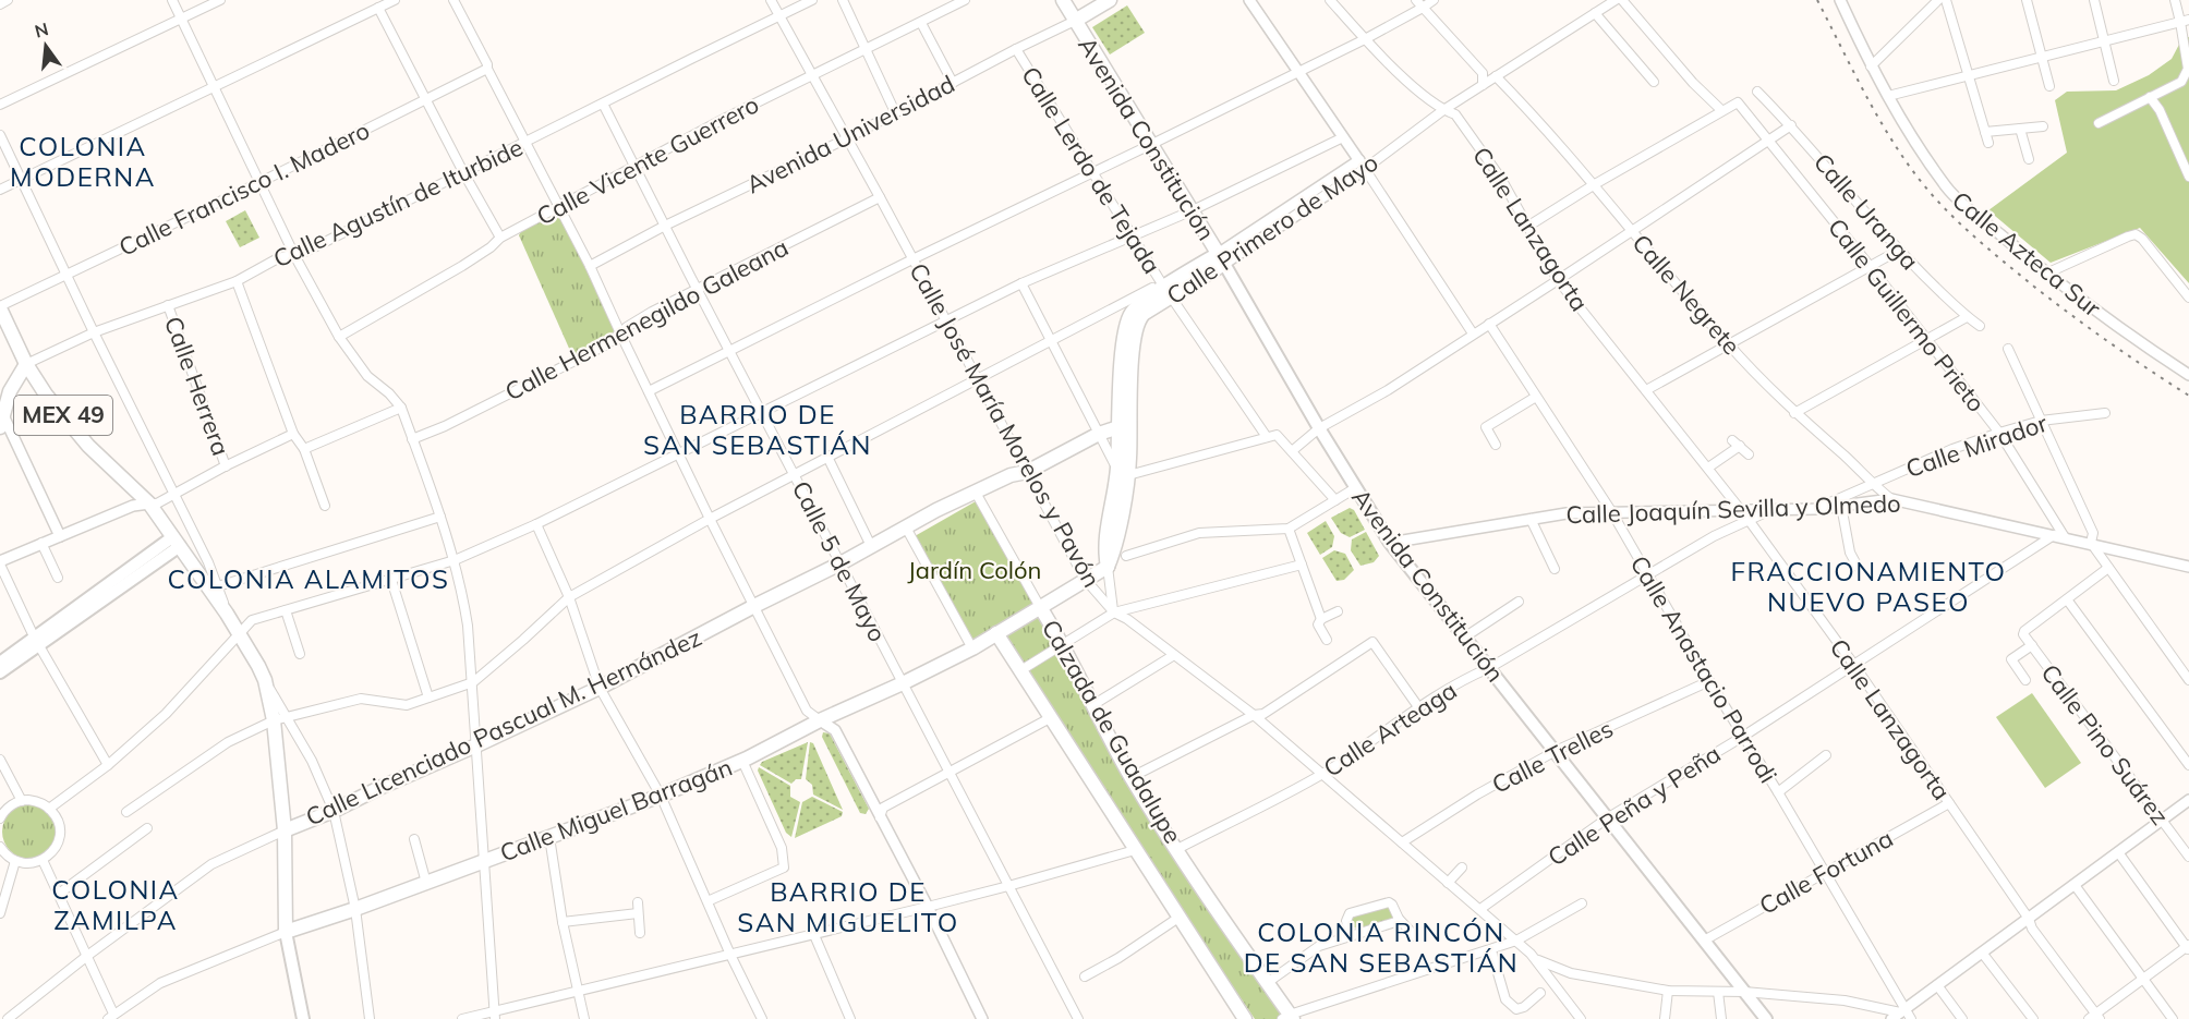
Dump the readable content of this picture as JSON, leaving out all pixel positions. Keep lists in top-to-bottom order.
{
  "streets": {
    "main road": [
      "Avenida Universidad",
      "Avenida Constitución",
      "Calle Primero de Mayo",
      "MEX 49",
      "Calle Licenciado Pascual M. Hernández",
      "Calzada de Guadalupe",
      "Calle Miguel Barragán"
    ],
    "street": [
      "Calle Vicente Guerrero",
      "Calle Lerdo de Tejada",
      "Calle Francisco I. Madero",
      "Calle Agustín de Iturbide",
      "Calle Uranga",
      "Calle Lanzagorta",
      "Calle Azteca Sur",
      "Calle Negrete",
      "Calle Guillermo Prieto",
      "Calle Hermenegildo Galeana",
      "Calle Herrera",
      "Calle José María Morelos y Pavón",
      "Calle Mirador",
      "Calle Joaquín Sevilla y Olmedo",
      "Calle 5 de Mayo",
      "Calle Anastacio Parrodi",
      "Calle Arteaga",
      "Calle Pino Suárez",
      "Calle Trelles",
      "Calle Peña y Peña",
      "Calle Fortuna"
    ]
  },
  "crossings": [
    ["Avenida Universidad", "Avenida Constitución"],
    ["Avenida Universidad", "Calle Lerdo de Tejada"],
    ["Avenida Universidad", "Calle José María Morelos y Pavón"],
    ["Avenida Universidad", "Calle 5 de Mayo"],
    ["Avenida Constitución", "Calle Primero de Mayo"],
    ["Avenida Constitución", "Calle Joaquín Sevilla y Olmedo"],
    ["Avenida Constitución", "Calle Arteaga"],
    ["Avenida Constitución", "Calle Trelles"],
    ["Avenida Constitución", "Calle Peña y Peña"],
    ["Avenida Constitución", "Calle Fortuna"],
    ["Calle Vicente Guerrero", "Calle José María Morelos y Pavón"],
    ["Calle Vicente Guerrero", "Calle 5 de Mayo"],
    ["Calle Lerdo de Tejada", "Calle Primero de Mayo"],
    ["Calle Francisco I. Madero", "MEX 49"],
    ["Calle Agustín de Iturbide", "Calle Herrera"],
    ["Calle Agustín de Iturbide", "MEX 49"],
    ["Calle Agustín de Iturbide", "Calle José María Morelos y Pavón"],
    ["Calle Agustín de Iturbide", "Calle 5 de Mayo"],
    ["Calle Primero de Mayo", "Calle Lanzagorta"],
    ["Calle Primero de Mayo", "Calle Negrete"],
    ["Calle Lanzagorta", "Calle Joaquín Sevilla y Olmedo"],
    ["Calle Lanzagorta", "Calle Arteaga"],
    ["Calle Lanzagorta", "Calle Peña y Peña"],
    ["Calle Lanzagorta", "Calle Fortuna"],
    ["Calle Negrete", "Calle Mirador"],
    ["Calle Negrete", "Calle Joaquín Sevilla y Olmedo"],
    ["Calle Guillermo Prieto", "Calle Mirador"],
    ["Calle Guillermo Prieto", "Calle Joaquín Sevilla y Olmedo"],
    ["Calle Guillermo Prieto", "Calle Peña y Peña"],
    ["Calle Hermenegildo Galeana", "Calle José María Morelos y Pavón"],
    ["Calle Hermenegildo Galeana", "Calle 5 de Mayo"],
    ["Calle José María Morelos y Pavón", "Calle Licenciado Pascual M. Hernández"],
    ["Calle José María Morelos y Pavón", "Calle Arteaga"],
    ["Calle José María Morelos y Pavón", "Calle Trelles"],
    ["Calle José María Morelos y Pavón", "Calle Peña y Peña"],
    ["Calle José María Morelos y Pavón", "Calle Miguel Barragán"],
    ["Calle Mirador", "Calle Joaquín Sevilla y Olmedo"],
    ["Calle Joaquín Sevilla y Olmedo", "Calle Anastacio Parrodi"],
    ["Calle Joaquín Sevilla y Olmedo", "Calle Arteaga"],
    ["Calle Joaquín Sevilla y Olmedo", "Calle Peña y Peña"],
    ["Calle 5 de Mayo", "Calle Licenciado Pascual M. Hernández"],
    ["Calle 5 de Mayo", "Calle Miguel Barragán"],
    ["Calle Anastacio Parrodi", "Calle Arteaga"],
    ["Calle Anastacio Parrodi", "Calle Trelles"],
    ["Calle Anastacio Parrodi", "Calle Peña y Peña"],
    ["Calle Anastacio Parrodi", "Calle Fortuna"],
    ["Calle Arteaga", "Calzada de Guadalupe"],
    ["Calzada de Guadalupe", "Calle Miguel Barragán"]
  ],
  "districts": [
    "COLONIA MODERNA",
    "BARRIO DE SAN SEBASTIÁN",
    "FRACCIONAMIENTO NUEVO PASEO",
    "COLONIA ALAMITOS",
    "COLONIA ZAMILPA",
    "BARRIO DE SAN MIGUELITO",
    "COLONIA RINCÓN DE SAN SEBASTIÁN"
  ],
  "parks": ["Jardín Colón"],
  "north": "top"
}
